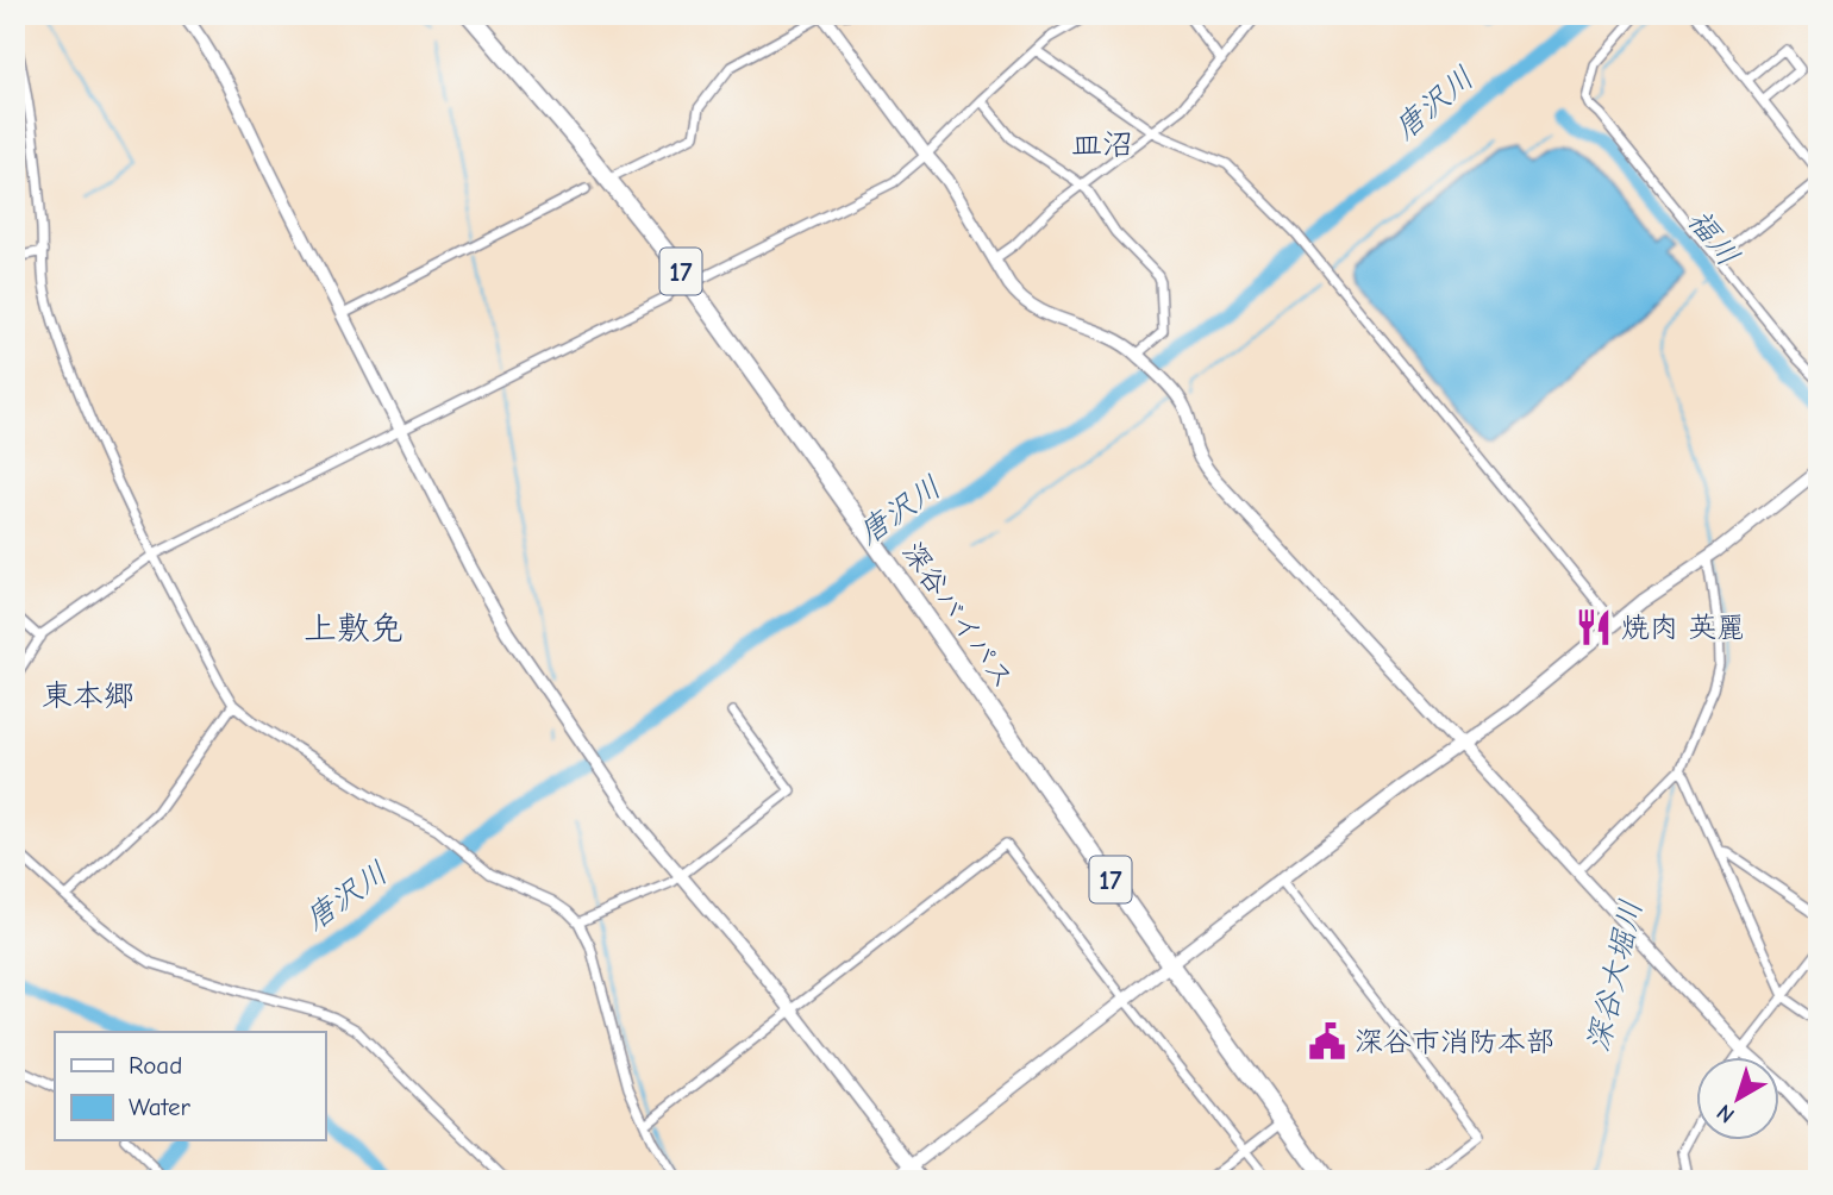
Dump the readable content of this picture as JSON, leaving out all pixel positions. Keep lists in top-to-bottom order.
{
  "streets": {
    "highway": ["17", "深谷バイパス"]
  },
  "districts": ["皿沼", "上敷免", "東本郷"],
  "water": ["唐沢川", "福川", "深谷大堀川"],
  "places": {
    "restaurant": ["焼肉 英麗"],
    "public building": ["深谷市消防本部"]
  },
  "legend": ["Road", "Water"],
  "north": "bottom left"
}
